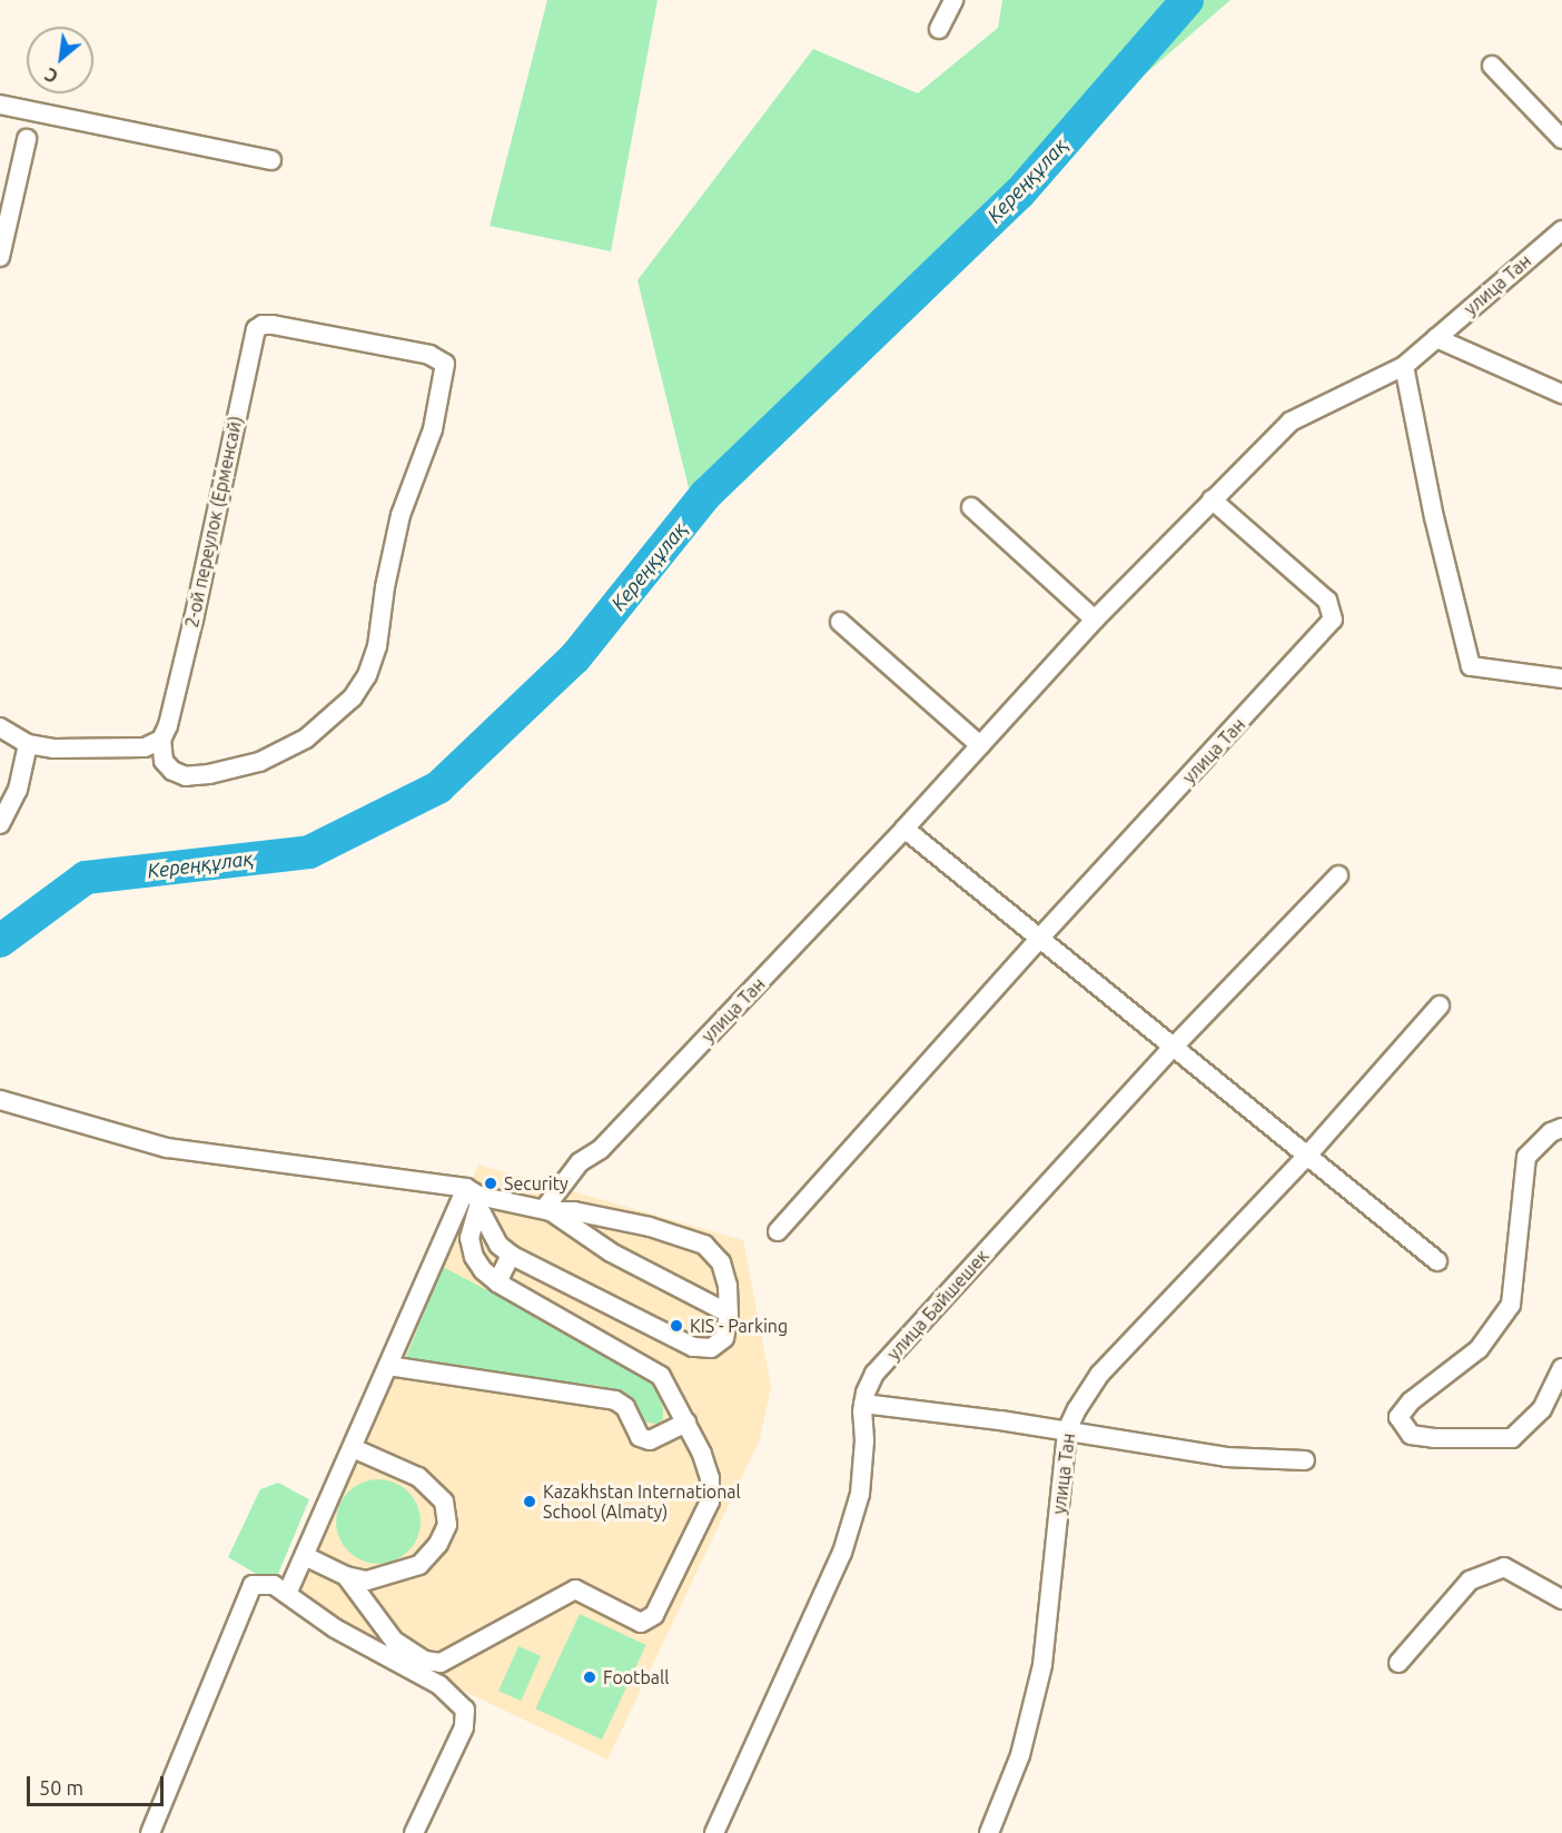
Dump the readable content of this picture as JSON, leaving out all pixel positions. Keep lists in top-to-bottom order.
{
  "streets": {
    "street": ["улица Тан", "2-ой переулок (Ерменсай)", "улица Байшешек"]
  },
  "water": ["Кереңқұлақ"],
  "places": [
    "Security",
    "KIS - Parking",
    "Kazakhstan International School (Almaty)",
    "Football"
  ],
  "scale_bar": "50 m",
  "north": "bottom left"
}
